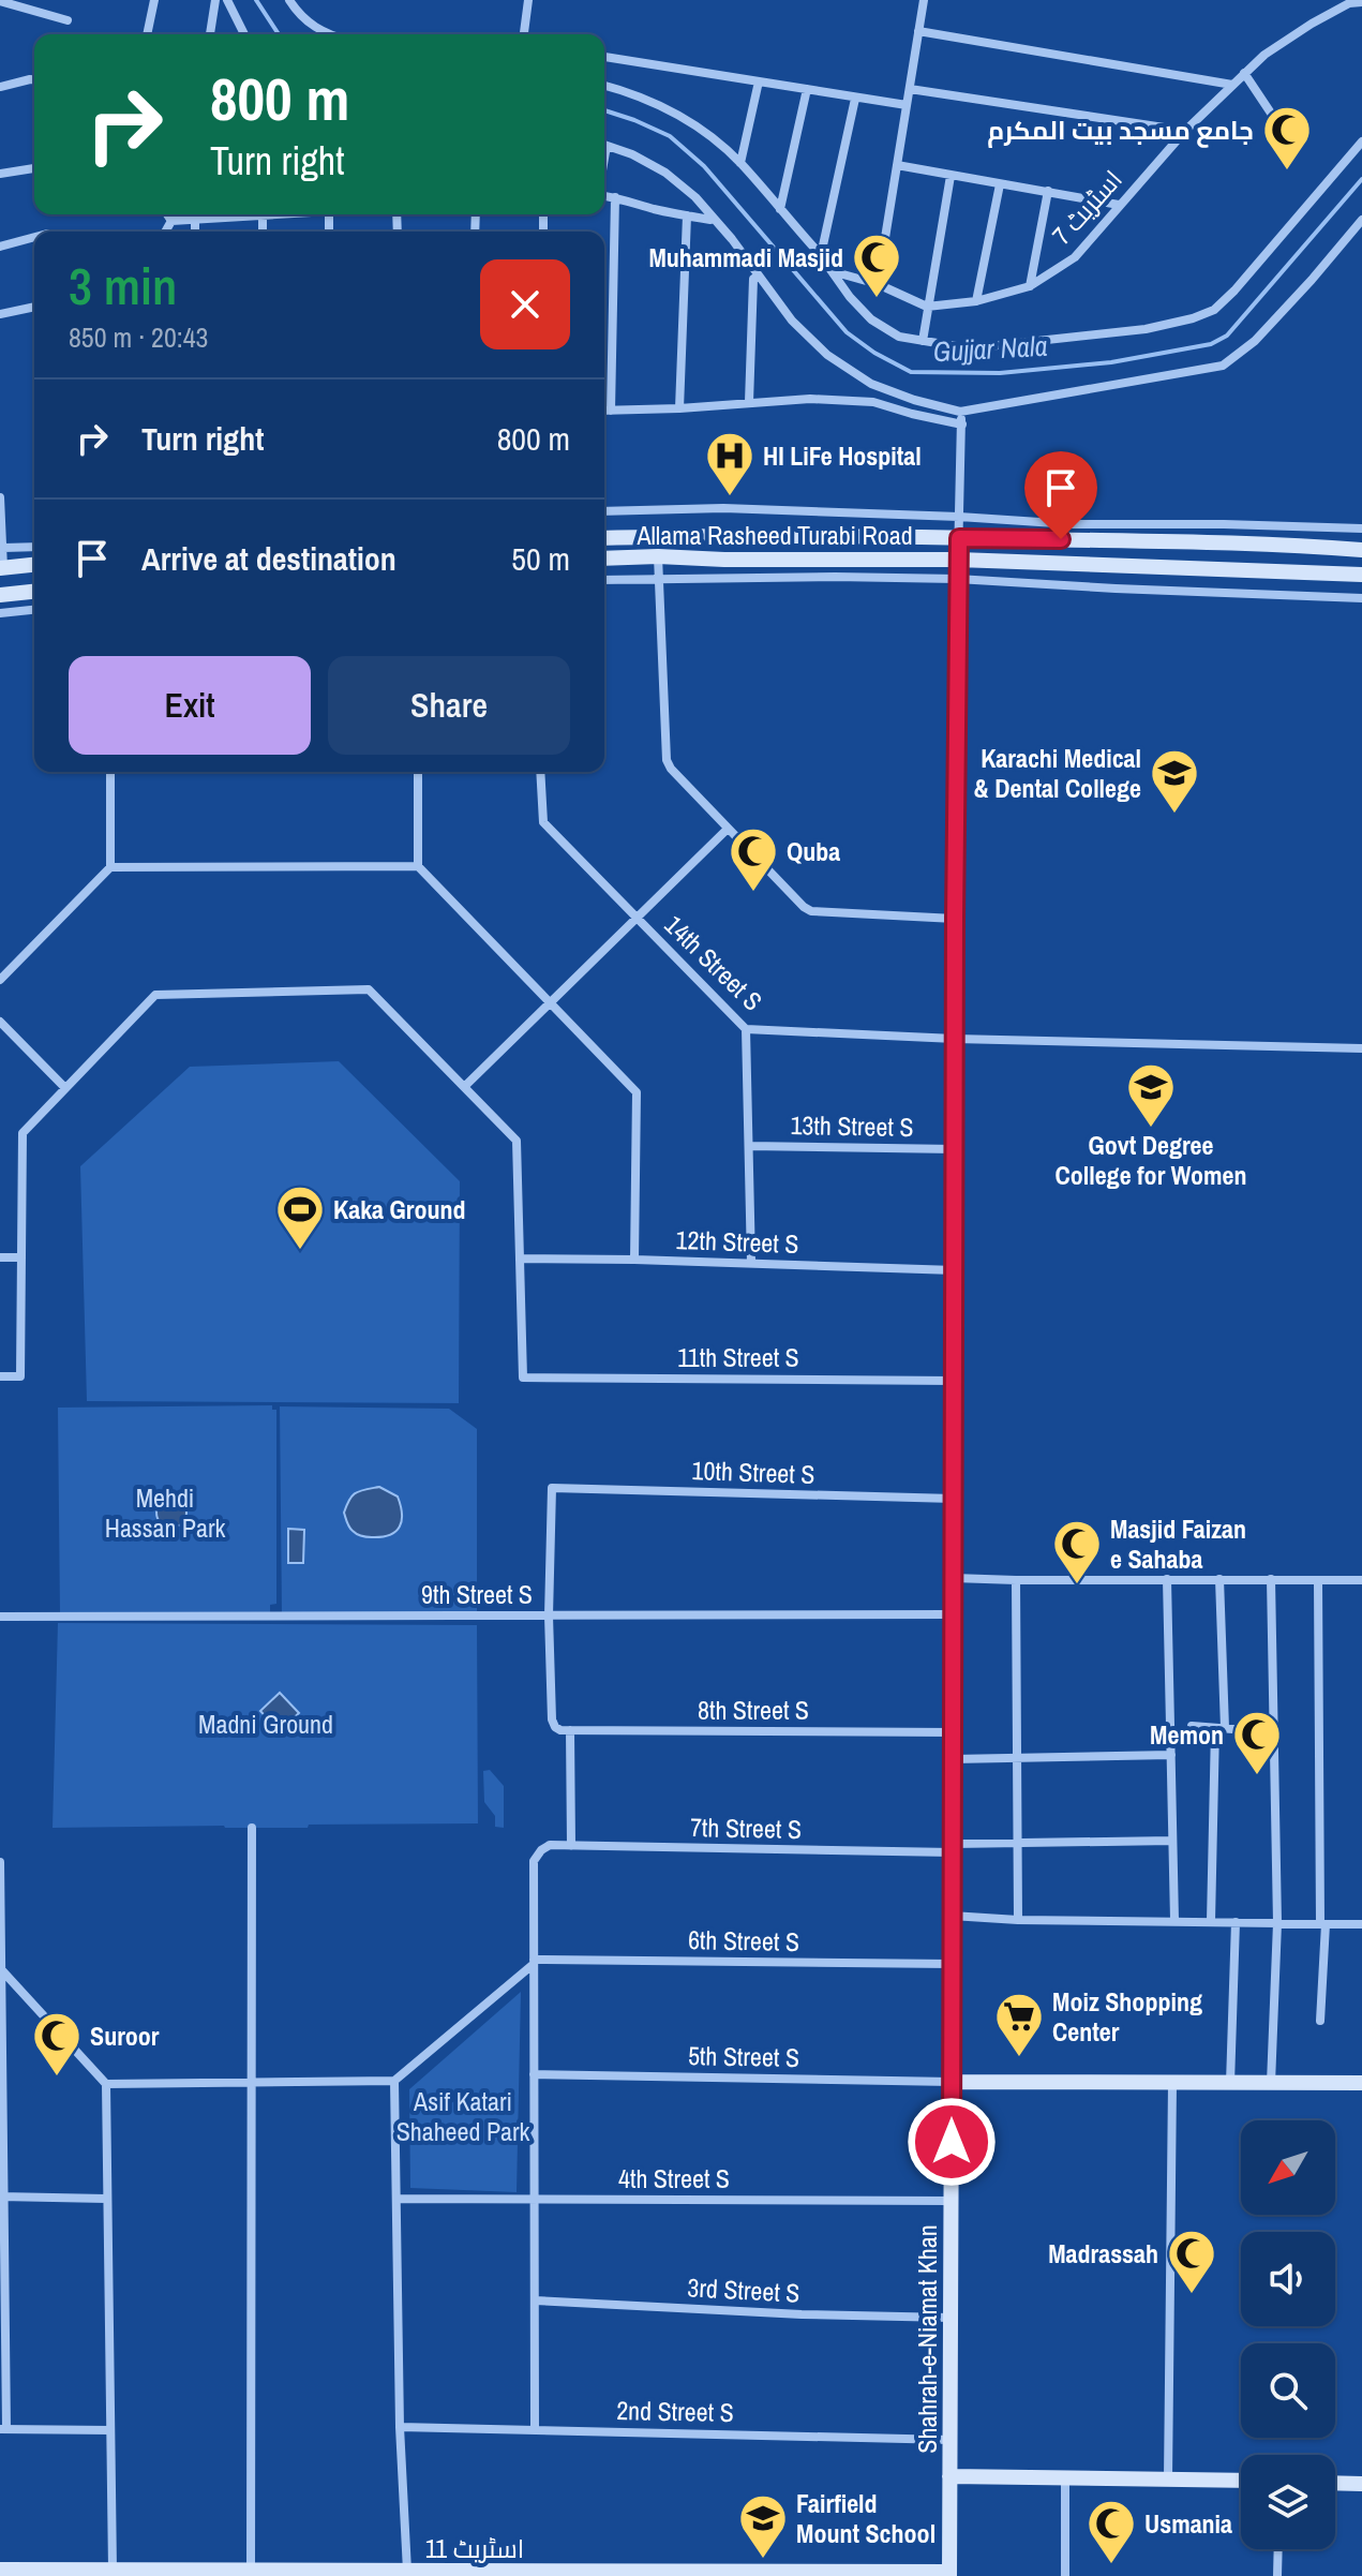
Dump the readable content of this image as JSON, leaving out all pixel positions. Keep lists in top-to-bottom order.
{
  "streets": {
    "main road": ["Allama Rasheed Turabi Road", "Shahrah-e-Niamat Khan", "اسٹریٹ 11"],
    "street": [
      "اسٹریٹ 7",
      "14th Street S",
      "13th Street S",
      "12th Street S",
      "11th Street S",
      "10th Street S",
      "9th Street S",
      "8th Street S",
      "7th Street S",
      "6th Street S",
      "5th Street S",
      "4th Street S",
      "3rd Street S",
      "2nd Street S"
    ]
  },
  "crossings": [
    ["Allama Rasheed Turabi Road", "Shahrah-e-Niamat Khan"],
    ["14th Street S", "Shahrah-e-Niamat Khan"],
    ["13th Street S", "Shahrah-e-Niamat Khan"],
    ["12th Street S", "11th Street S"],
    ["12th Street S", "Shahrah-e-Niamat Khan"],
    ["11th Street S", "Shahrah-e-Niamat Khan"],
    ["10th Street S", "9th Street S"],
    ["10th Street S", "8th Street S"],
    ["10th Street S", "Shahrah-e-Niamat Khan"],
    ["9th Street S", "8th Street S"],
    ["9th Street S", "Shahrah-e-Niamat Khan"],
    ["8th Street S", "Shahrah-e-Niamat Khan"],
    ["7th Street S", "6th Street S"],
    ["7th Street S", "Shahrah-e-Niamat Khan"],
    ["6th Street S", "Shahrah-e-Niamat Khan"],
    ["5th Street S", "Shahrah-e-Niamat Khan"],
    ["4th Street S", "Shahrah-e-Niamat Khan"],
    ["3rd Street S", "Shahrah-e-Niamat Khan"],
    ["Shahrah-e-Niamat Khan", "2nd Street S"],
    ["Shahrah-e-Niamat Khan", "اسٹریٹ 11"]
  ],
  "water": ["Gujjar Nala"],
  "parks": ["Mehdi Hassan Park", "Madni Ground", "Asif Katari Shaheed Park"],
  "places": {
    "mosque": [
      "جامع مسجد بیت المکرم",
      "Muhammadi Masjid",
      "Quba",
      "Masjid Faizan e Sahaba",
      "Memon",
      "Suroor",
      "Madrassah",
      "Usmania"
    ],
    "hospital": ["HI LiFe Hospital"],
    "school or university": ["Karachi Medical & Dental College", "Govt Degree College for Women", "Fairfield Mount School"],
    "sports": ["Kaka Ground"],
    "supermarket": ["Moiz Shopping Center"]
  },
  "north": "bottom left",
  "page": {
    "turn": ["800 m", "Turn right"],
    "heading": ["3 min", "850 m · 20:43"],
    "list": [
      {
        "name": "Turn right",
        "value": "800 m"
      },
      {
        "name": "Arrive at destination",
        "value": "50 m"
      }
    ],
    "buttons": ["Exit", "Share"]
  }
}
